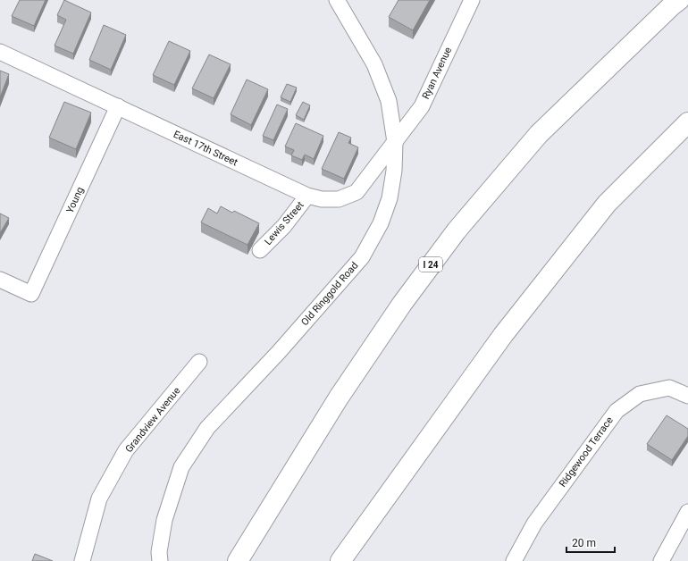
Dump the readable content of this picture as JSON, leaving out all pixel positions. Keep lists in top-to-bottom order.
{
  "streets": {
    "highway": ["I 24"],
    "street": [
      "Ryan Avenue",
      "East 17th Street",
      "Young",
      "Lewis Street",
      "Old Ringgold Road",
      "Grandview Avenue",
      "Ridgewood Terrace"
    ]
  },
  "crossings": [
    ["Ryan Avenue", "East 17th Street"],
    ["Ryan Avenue", "Old Ringgold Road"],
    ["East 17th Street", "Young"],
    ["East 17th Street", "Lewis Street"],
    ["East 17th Street", "Old Ringgold Road"]
  ],
  "scale_bar": "20 m"
}
